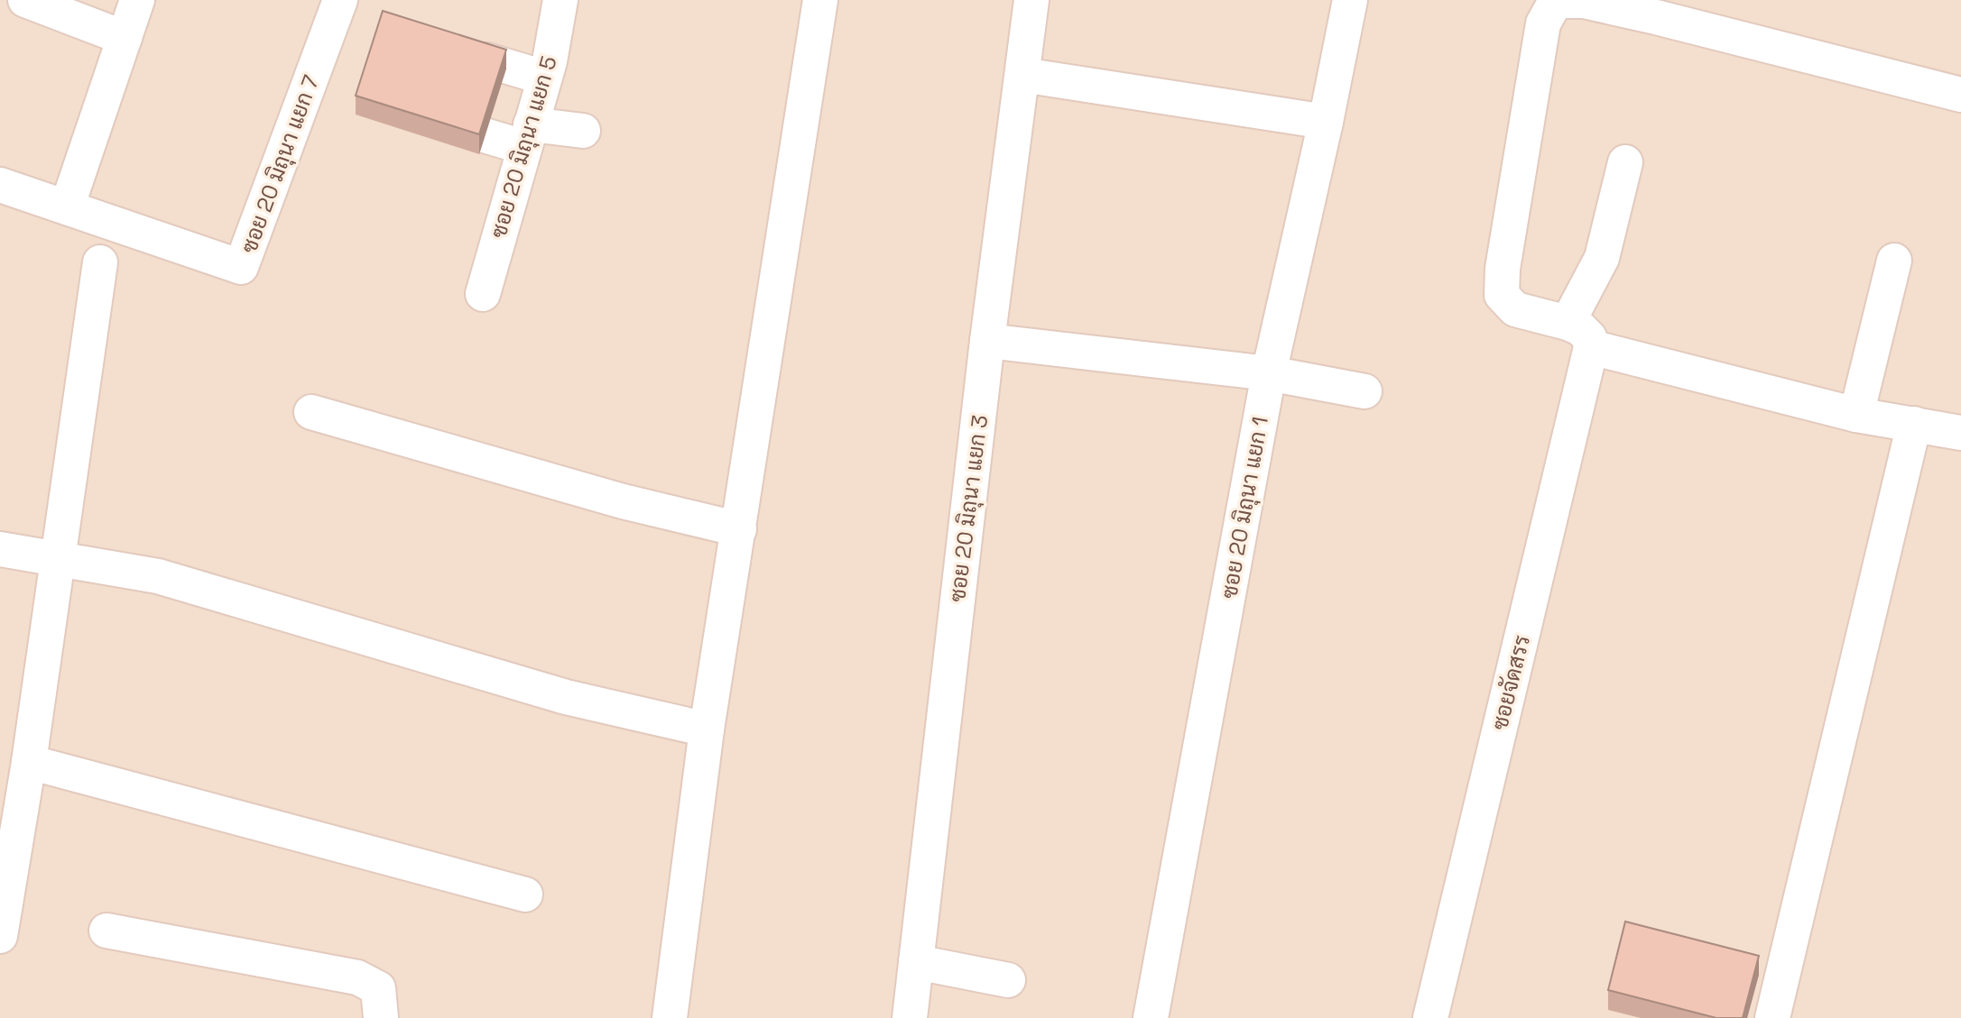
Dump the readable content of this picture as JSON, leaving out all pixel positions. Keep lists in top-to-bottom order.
{
  "streets": {
    "street": [
      "ซอย 20 มิถุนา แยก 5",
      "ซอย 20 มิถุนา แยก 7",
      "ซอย 20 มิถุนา แยก 1",
      "ซอย 20 มิถุนา แยก 3",
      "ซอยจัดสรร"
    ]
  }
}
